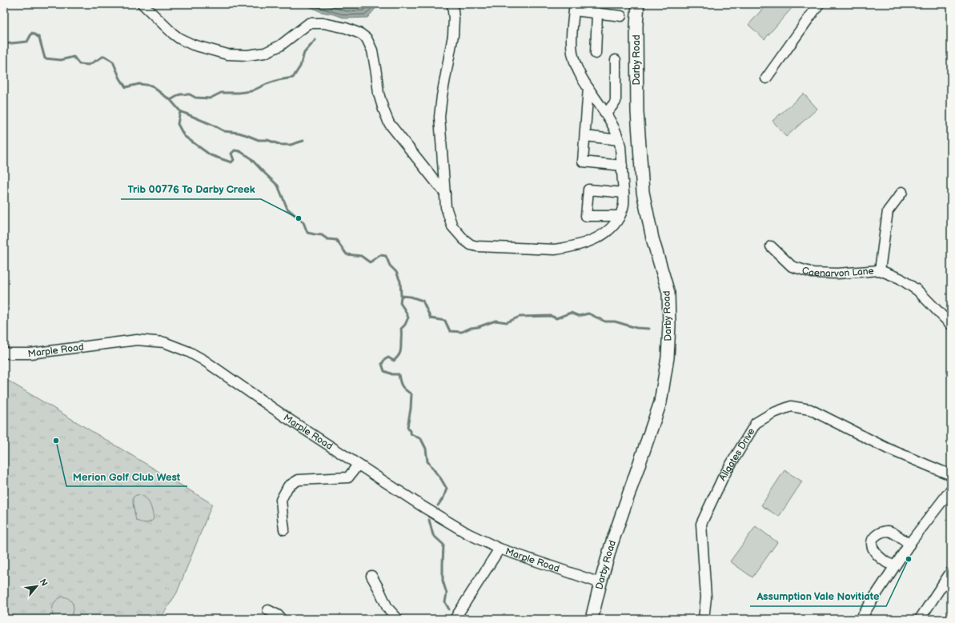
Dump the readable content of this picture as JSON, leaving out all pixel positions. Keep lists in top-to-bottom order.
{
  "streets": {
    "main road": ["Darby Road"],
    "street": ["Caenarvon Lane", "Marple Road", "Allgates Drive"]
  },
  "crossings": [
    ["Darby Road", "Marple Road"]
  ],
  "places": ["Trib 00776 To Darby Creek", "Merion Golf Club West", "Assumption Vale Novitiate"],
  "north": "top right"
}
